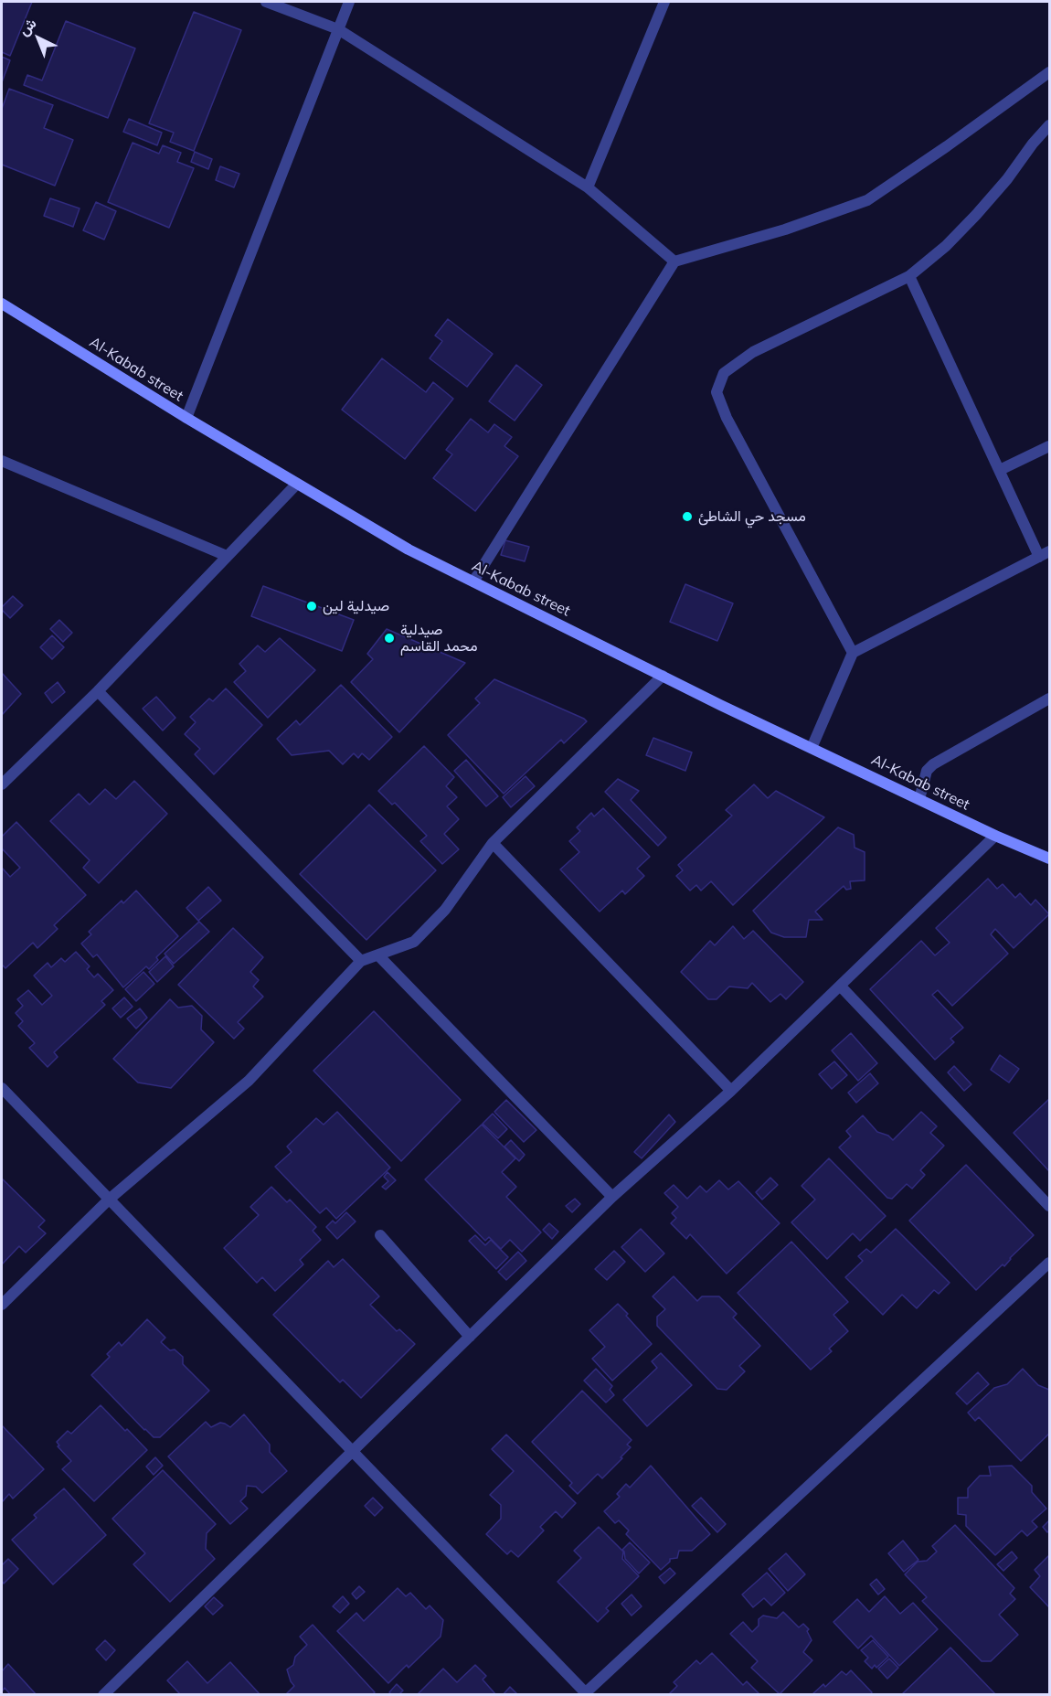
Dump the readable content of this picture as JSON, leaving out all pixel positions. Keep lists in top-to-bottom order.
{
  "streets": {
    "main road": ["Al-Kabab street"]
  },
  "places": ["مسجد حي الشاطئ", "صيدلية لين", "صيدلية محمد القاسم"],
  "north": "top left"
}
